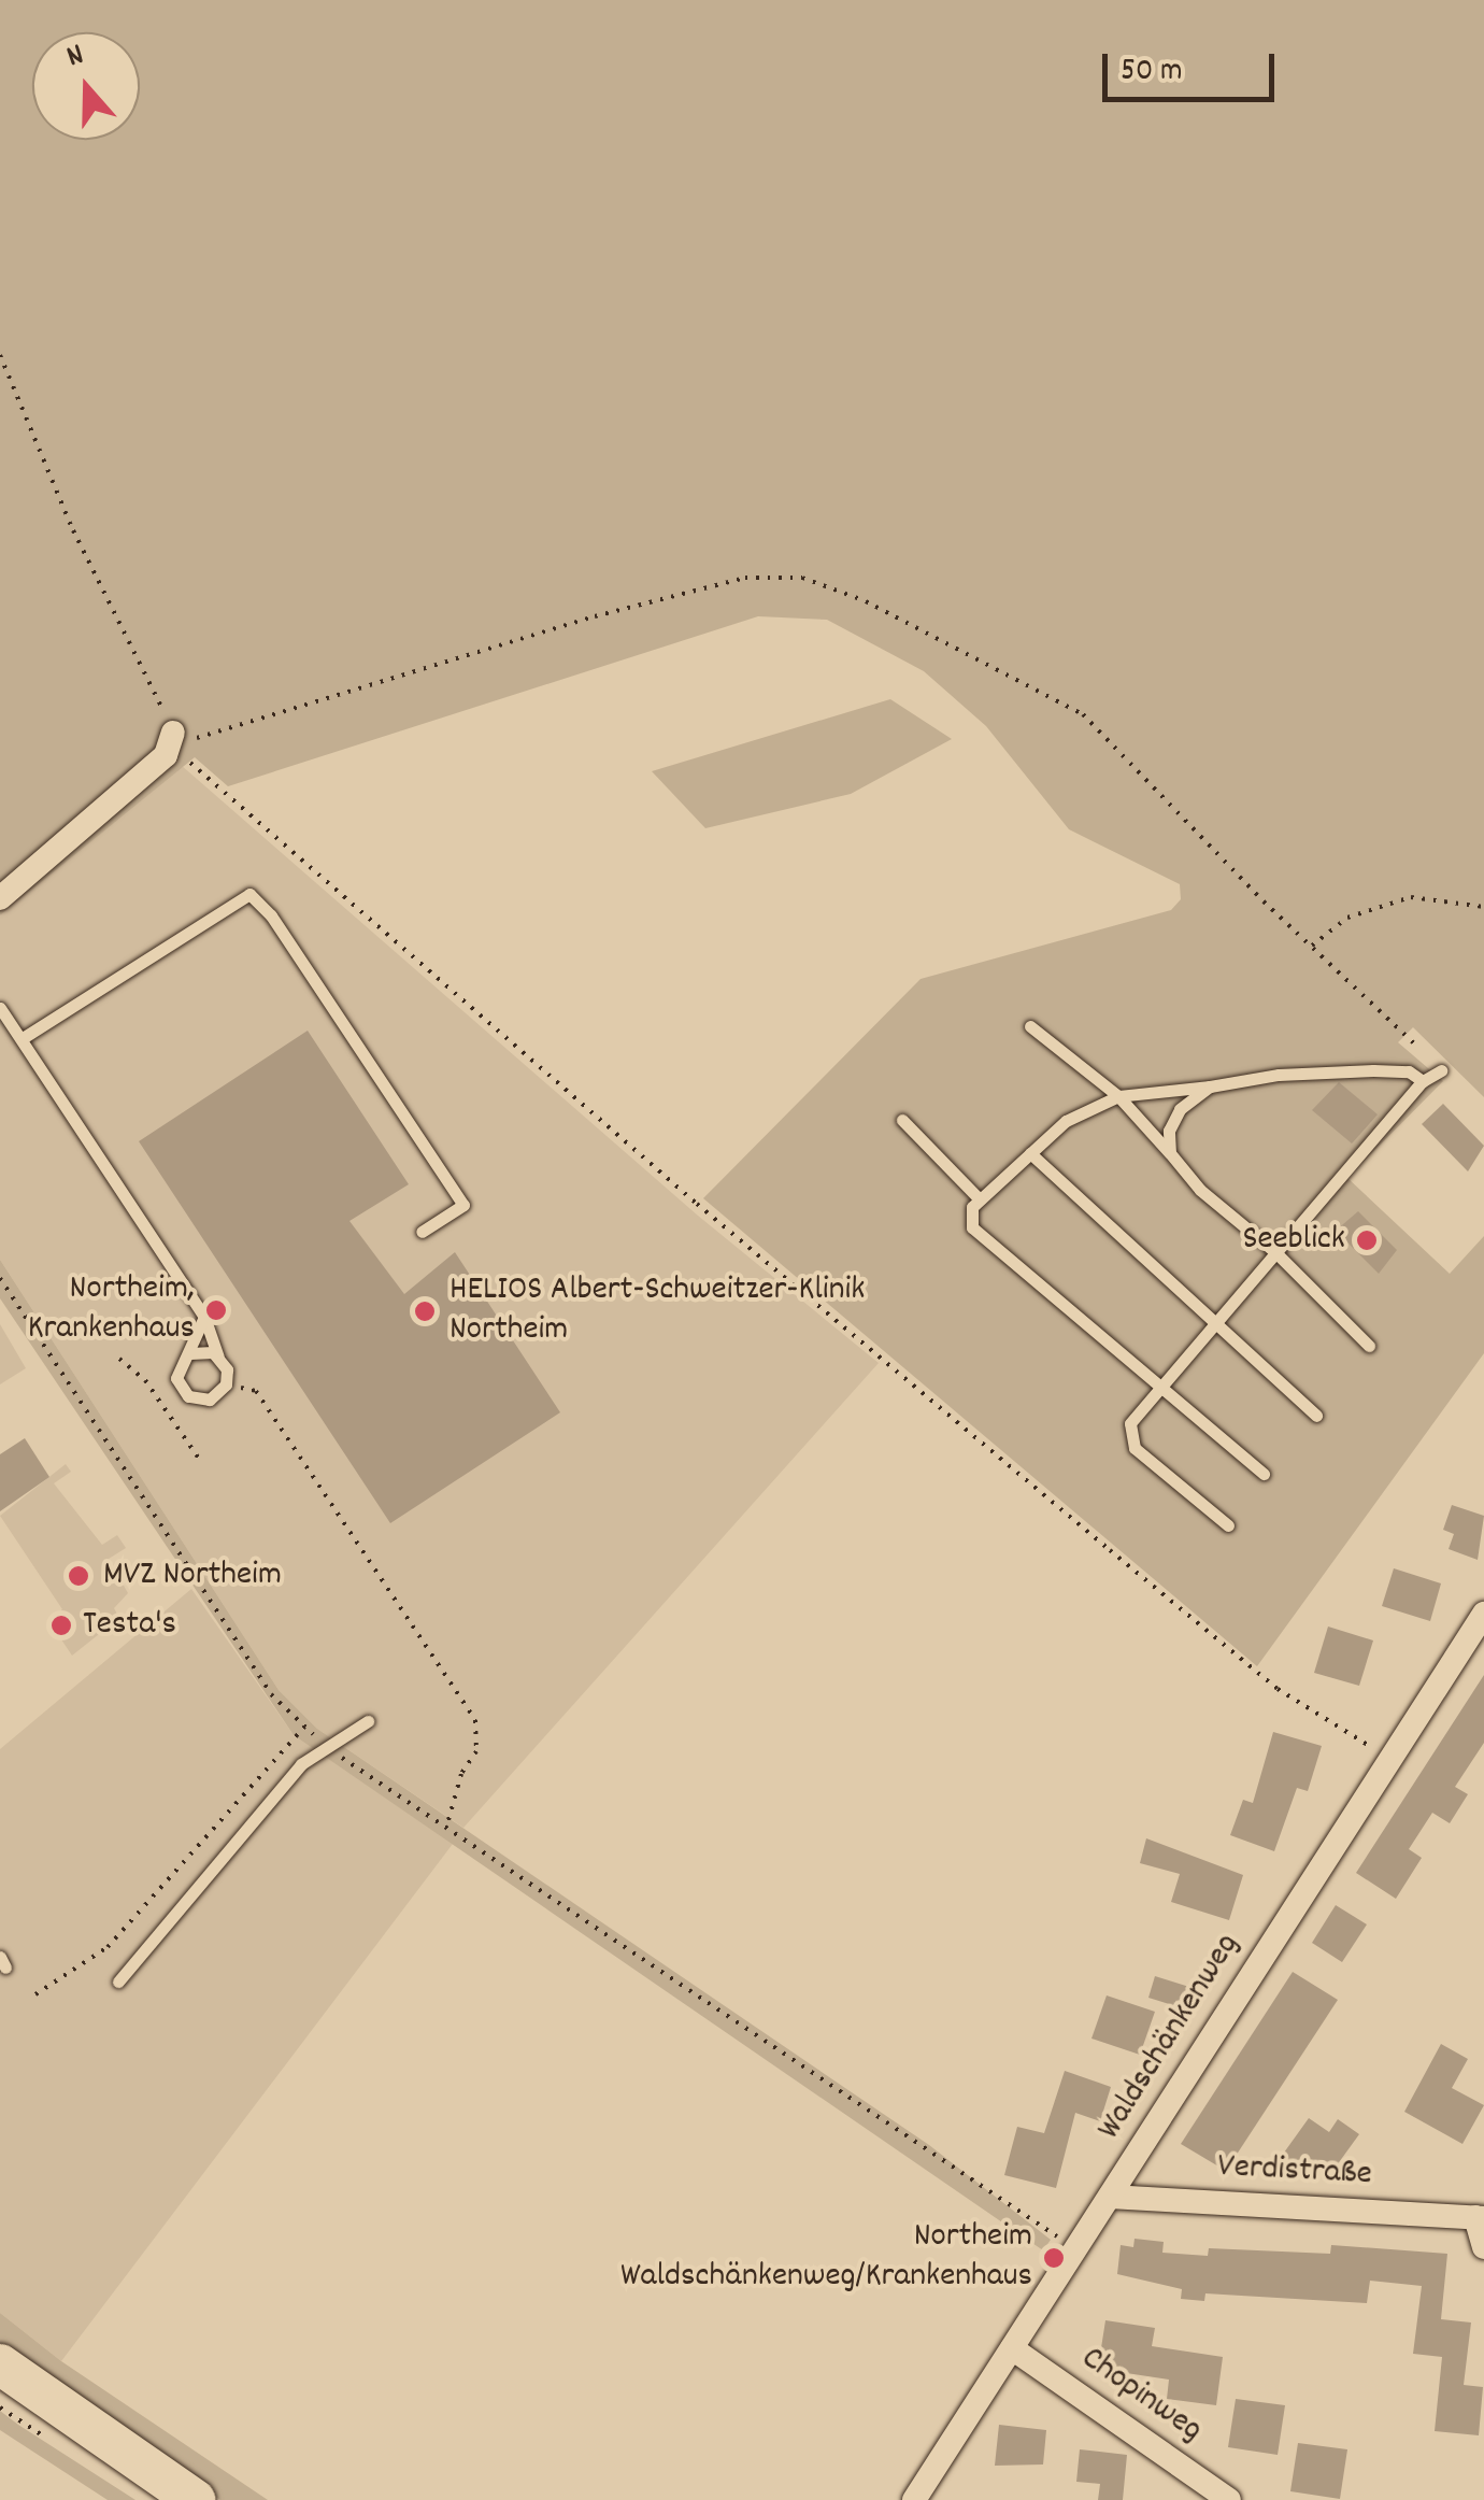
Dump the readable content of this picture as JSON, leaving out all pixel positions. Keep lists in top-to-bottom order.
{
  "streets": {
    "street": ["Waldschänkenweg", "Verdistraße", "Chopinweg"]
  },
  "crossings": [
    ["Waldschänkenweg", "Verdistraße"],
    ["Waldschänkenweg", "Chopinweg"]
  ],
  "places": [
    "Seeblick",
    "Northeim, Krankenhaus",
    "HELIOS Albert-Schweitzer-Klinik Northeim",
    "MVZ Northeim",
    "Testa's",
    "Northeim Waldschänkenweg/Krankenhaus"
  ],
  "scale_bar": "50 m",
  "north": "top"
}
